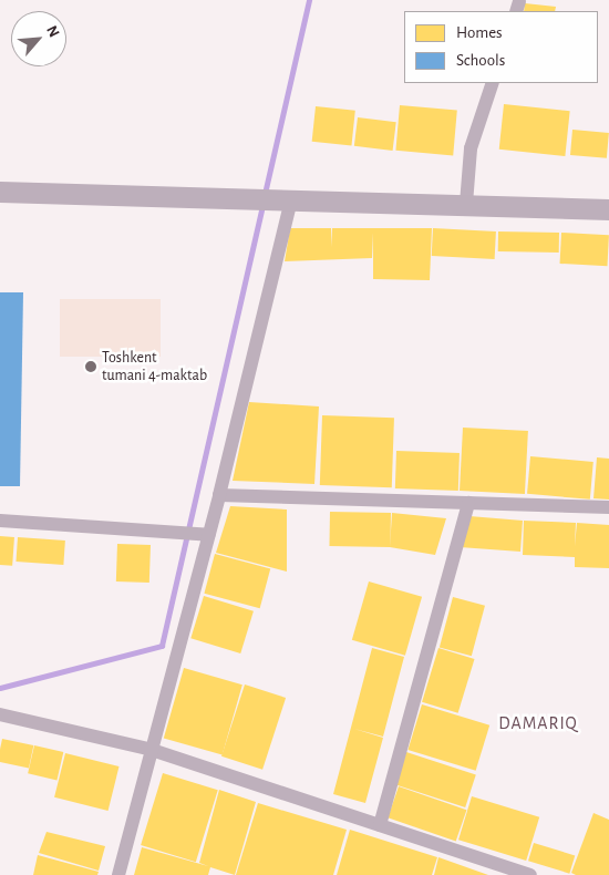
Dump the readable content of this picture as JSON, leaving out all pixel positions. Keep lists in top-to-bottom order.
{
  "districts": ["DAMARIQ"],
  "places": ["Toshkent tumani 4-maktab"],
  "legend": ["Homes", "Schools"],
  "north": "top right"
}
